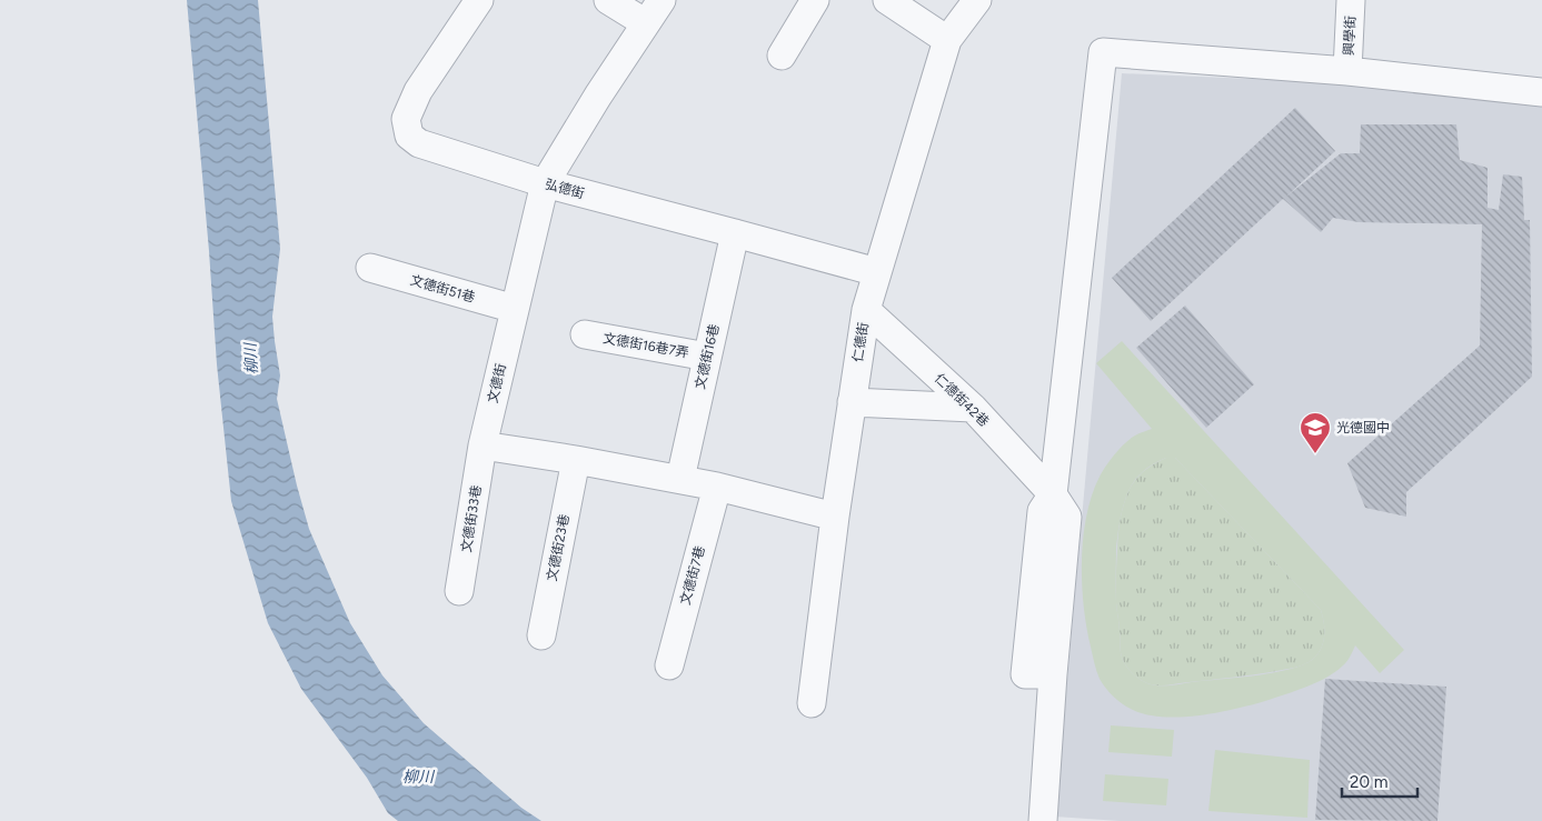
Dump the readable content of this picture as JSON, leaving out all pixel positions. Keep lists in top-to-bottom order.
{
  "streets": {
    "street": [
      "興學街",
      "弘德街",
      "文德街51巷",
      "仁德街",
      "文德街16巷7弄",
      "文德街16巷",
      "文德街",
      "仁德街42巷",
      "文德街33巷",
      "文德街23巷",
      "文德街7巷"
    ]
  },
  "crossings": [
    ["弘德街", "仁德街"],
    ["弘德街", "文德街16巷"],
    ["弘德街", "文德街"],
    ["文德街51巷", "文德街"],
    ["仁德街", "仁德街42巷"],
    ["文德街16巷7弄", "文德街16巷"],
    ["文德街", "文德街33巷"]
  ],
  "water": ["柳川"],
  "places": {
    "school or university": ["光德國中"]
  },
  "scale_bar": "20 m"
}
